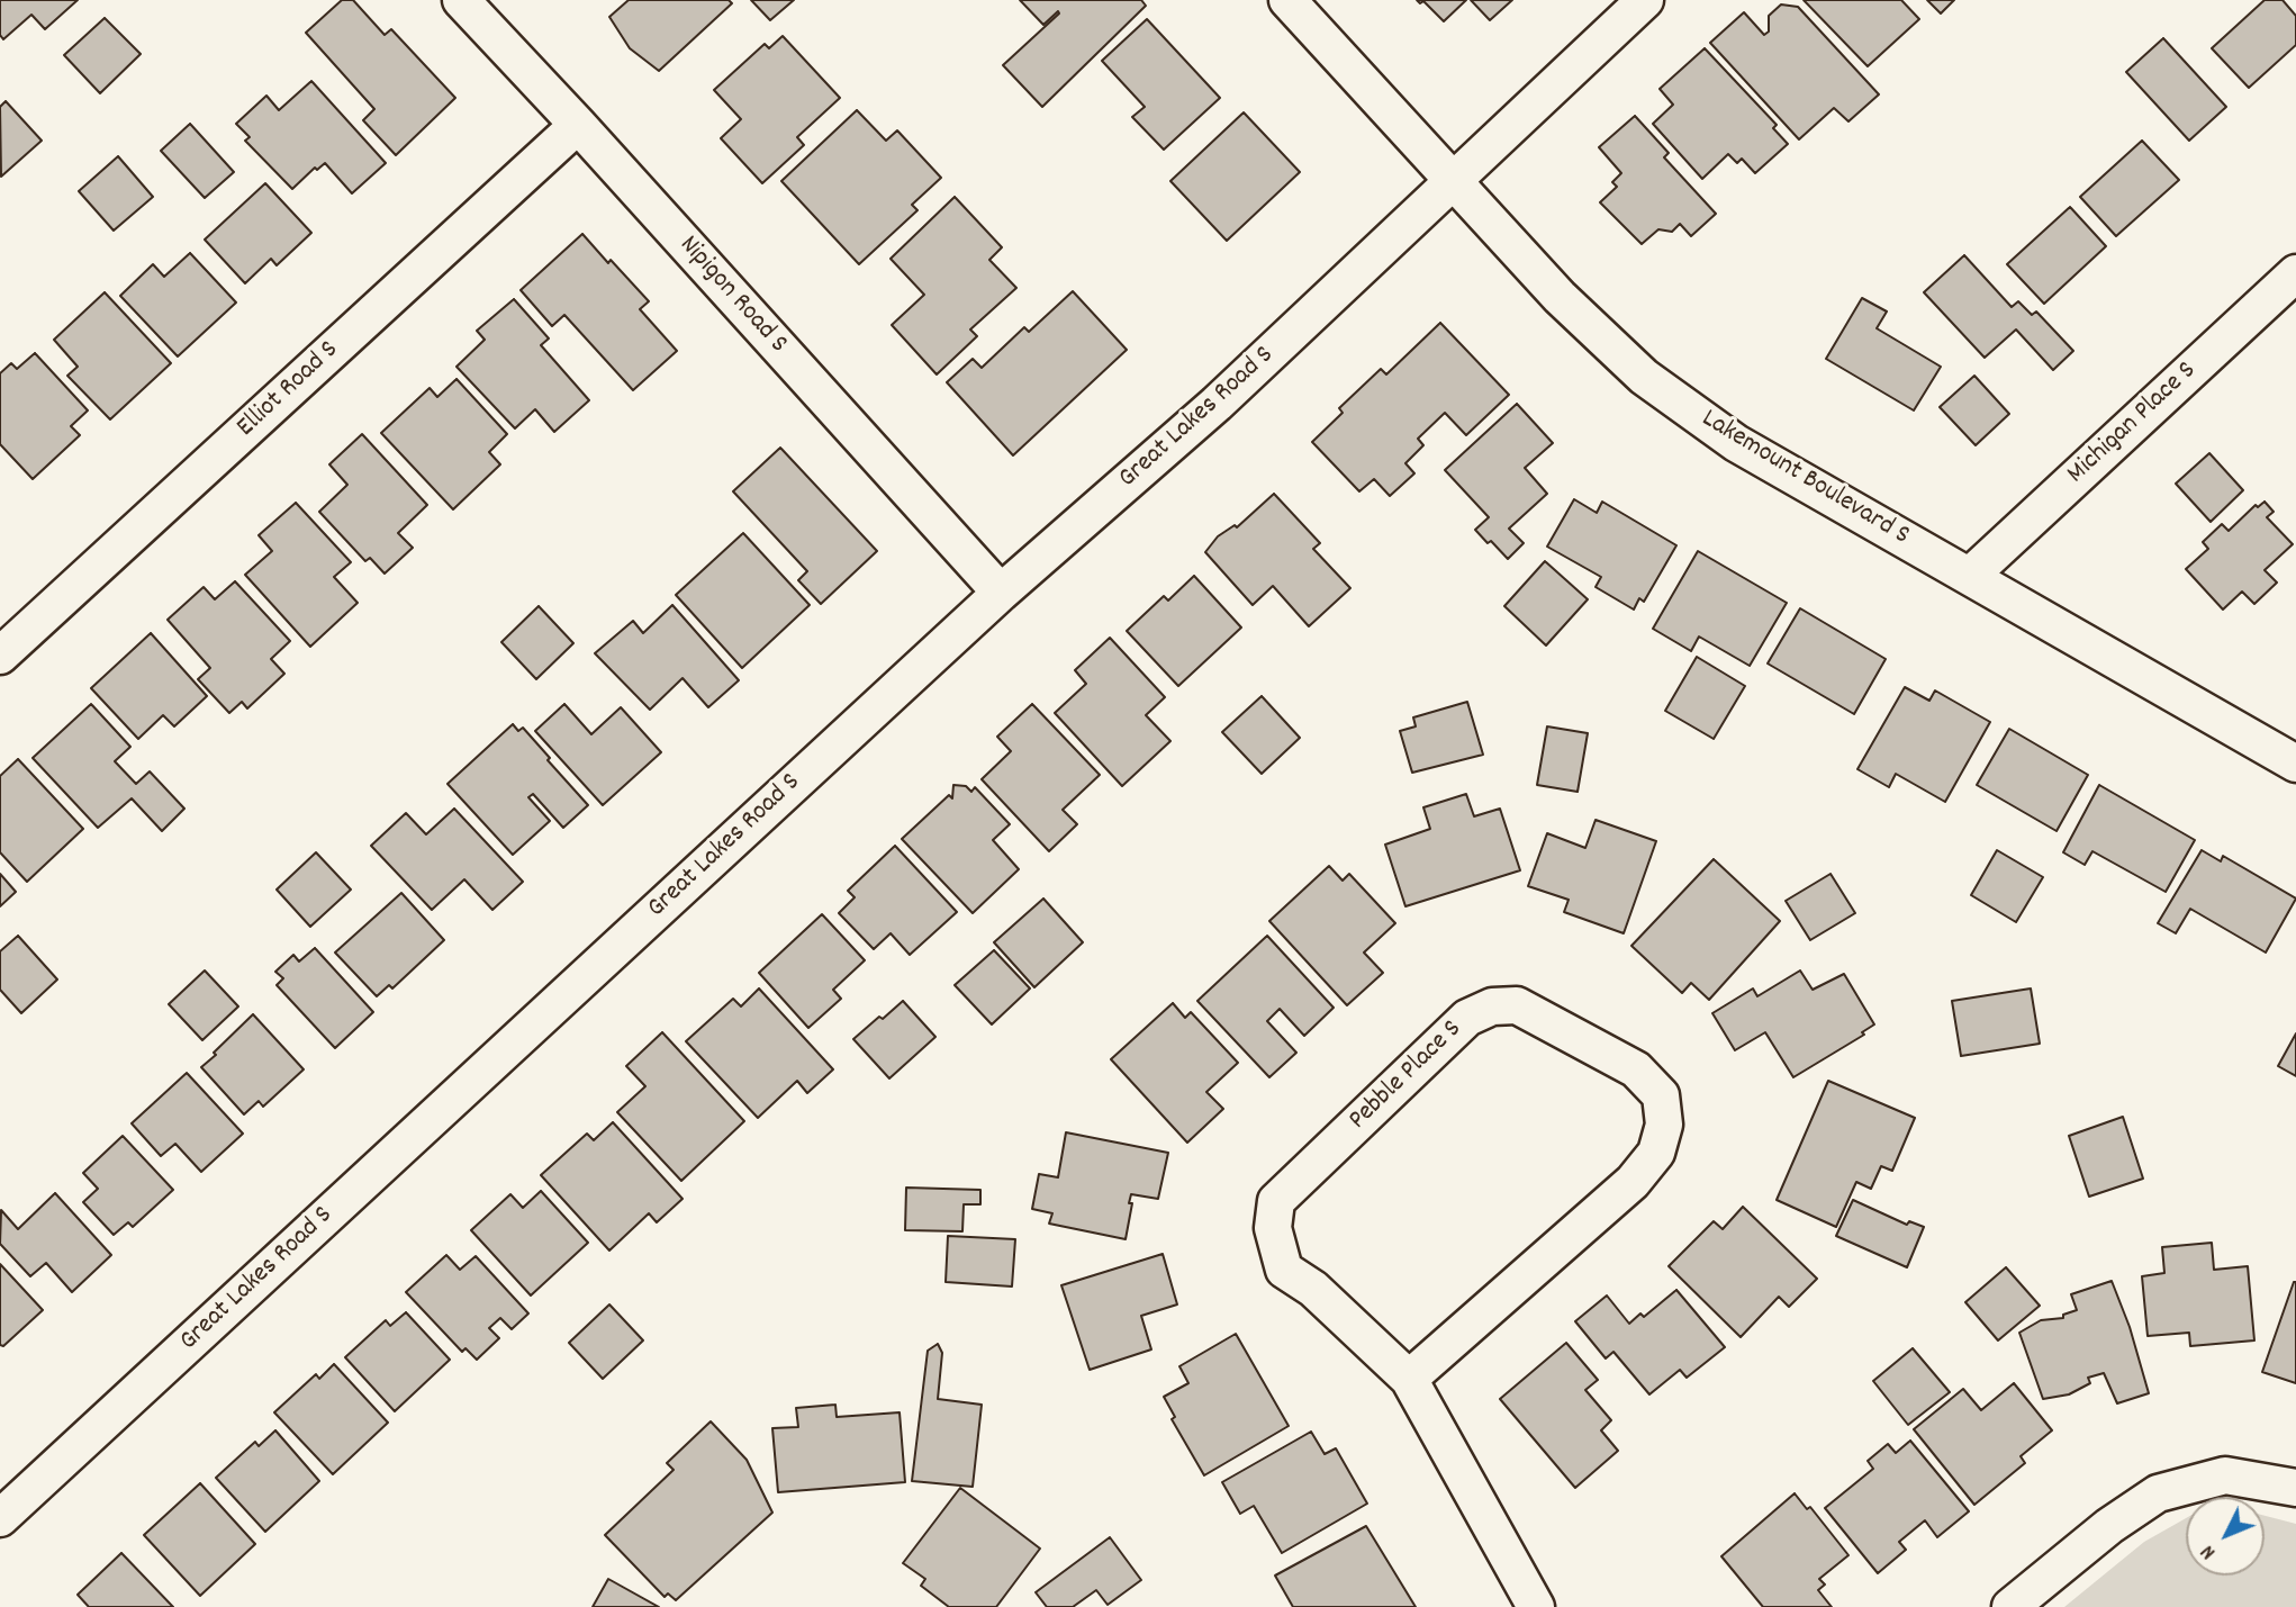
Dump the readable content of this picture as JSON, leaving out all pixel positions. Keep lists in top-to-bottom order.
{
  "streets": {
    "street": [
      "Nipigon Road S",
      "Elliot Road S",
      "Great Lakes Road S",
      "Michigan Place S",
      "Lakemount Boulevard S",
      "Pebble Place S"
    ]
  },
  "crossings": [
    ["Nipigon Road S", "Elliot Road S"],
    ["Nipigon Road S", "Great Lakes Road S"],
    ["Great Lakes Road S", "Lakemount Boulevard S"],
    ["Michigan Place S", "Lakemount Boulevard S"]
  ],
  "north": "bottom left"
}
